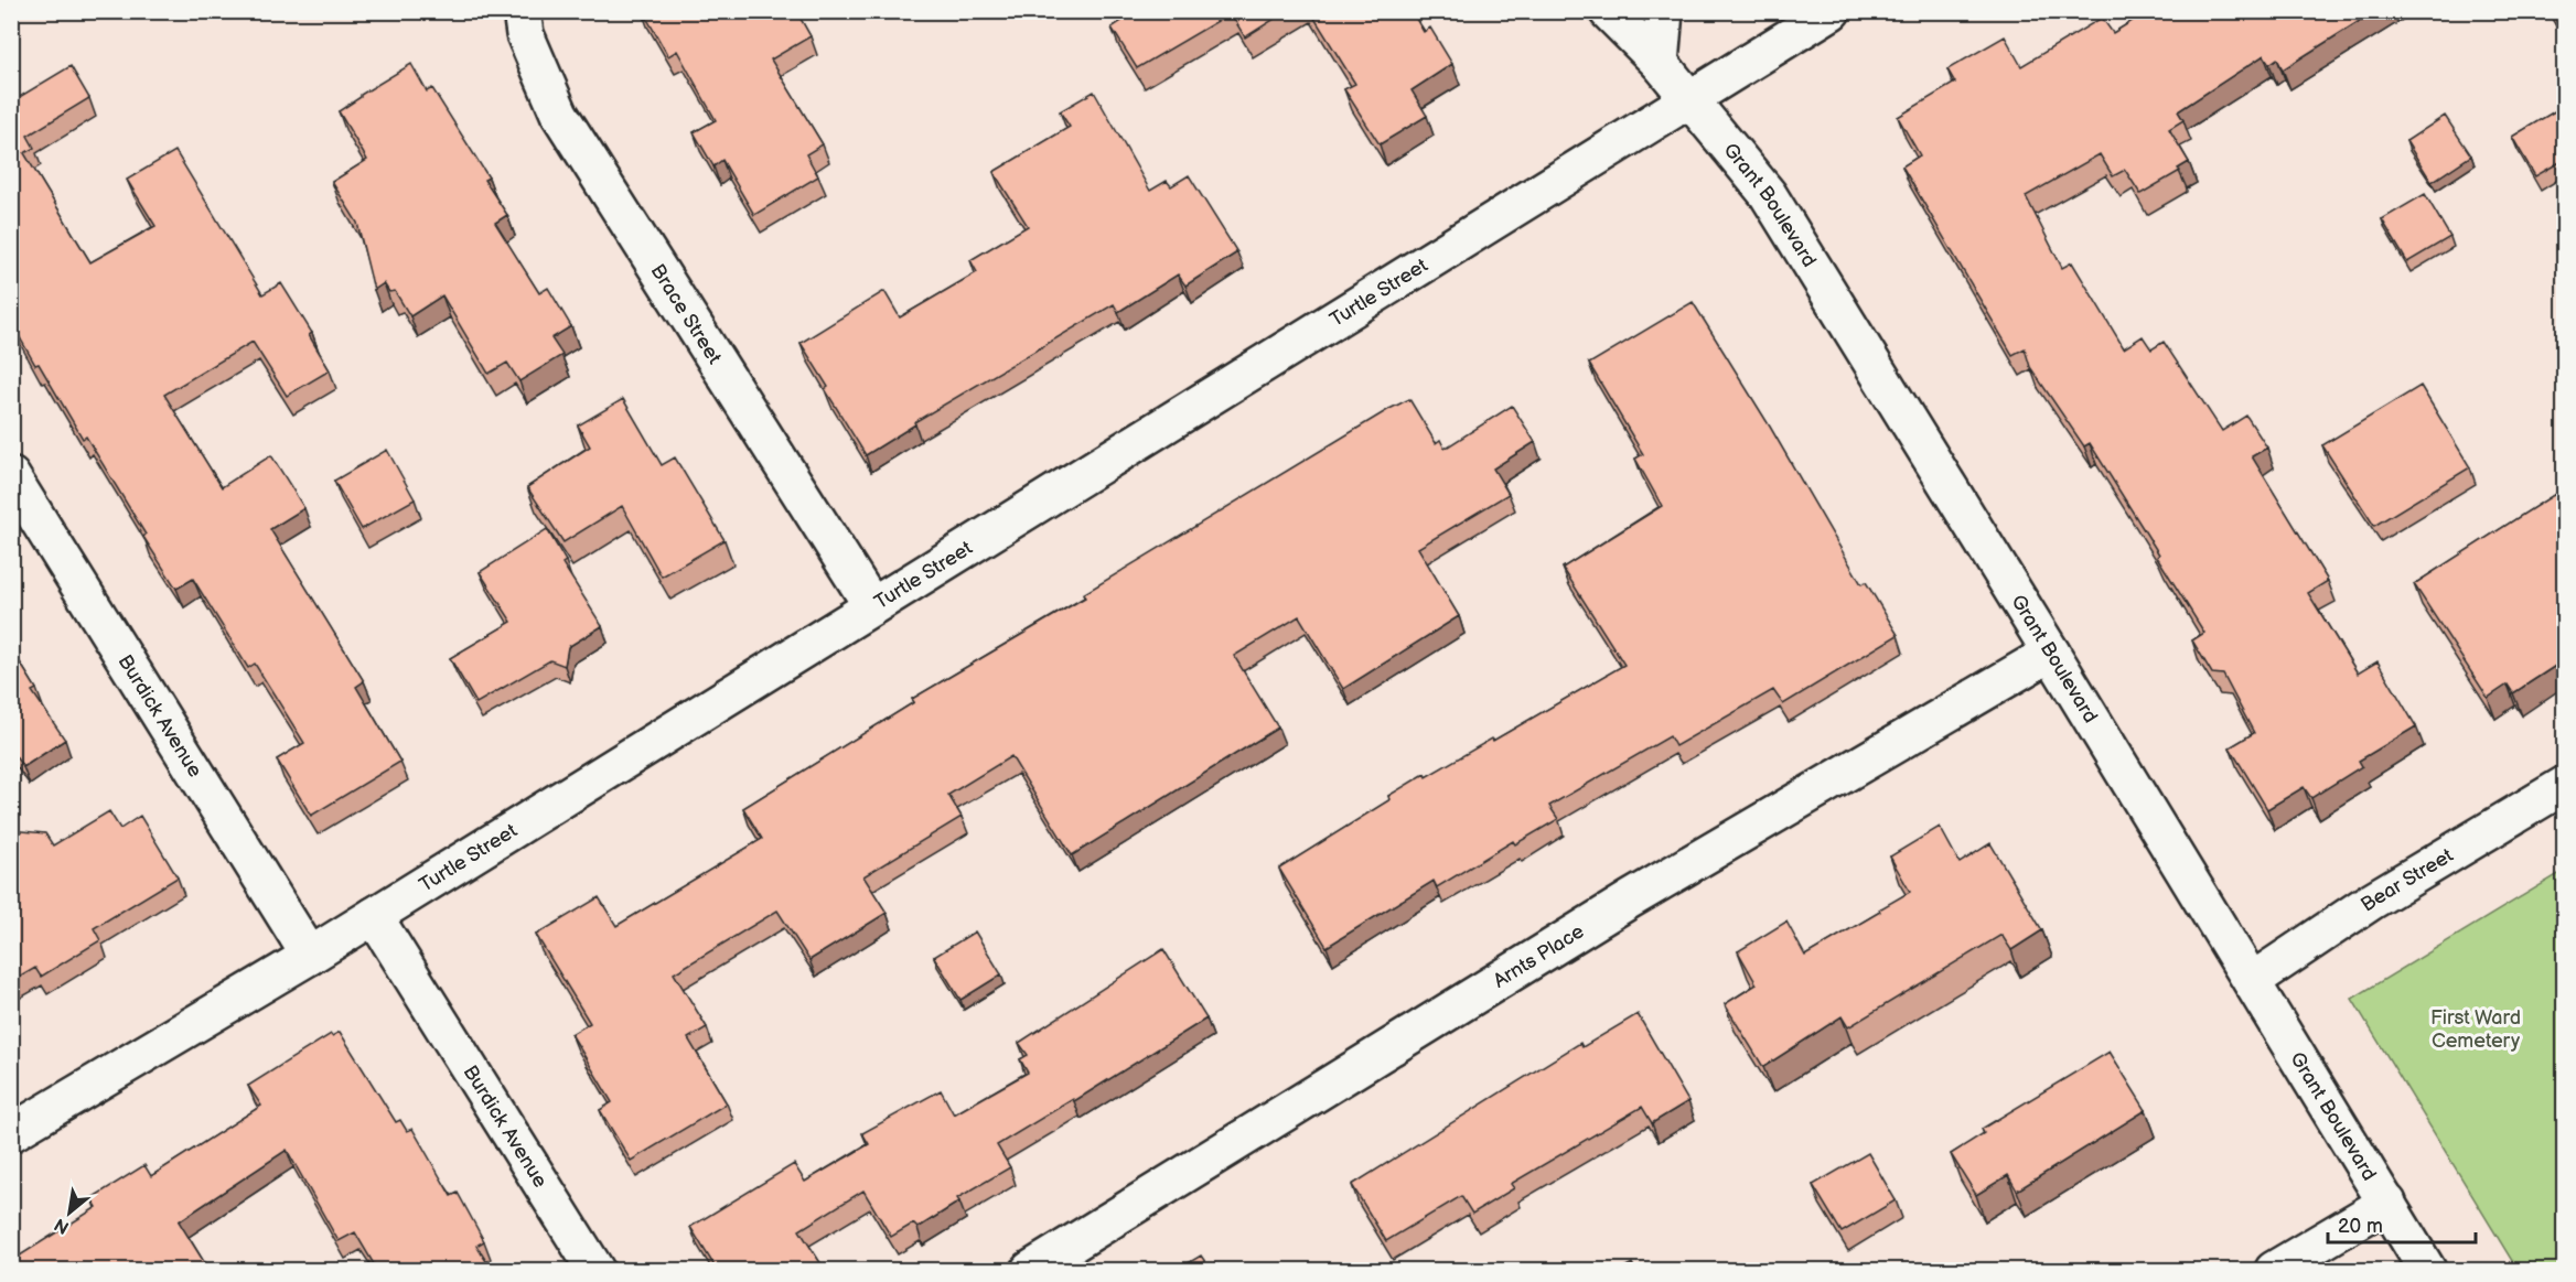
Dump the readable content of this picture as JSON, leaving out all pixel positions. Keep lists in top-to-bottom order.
{
  "streets": {
    "street": [
      "Grant Boulevard",
      "Turtle Street",
      "Brace Street",
      "Burdick Avenue",
      "Bear Street",
      "Arnts Place"
    ]
  },
  "crossings": [
    ["Grant Boulevard", "Turtle Street"],
    ["Grant Boulevard", "Bear Street"],
    ["Grant Boulevard", "Arnts Place"],
    ["Turtle Street", "Brace Street"],
    ["Turtle Street", "Burdick Avenue"]
  ],
  "parks": ["First Ward Cemetery"],
  "scale_bar": "20 m",
  "north": "bottom left"
}
